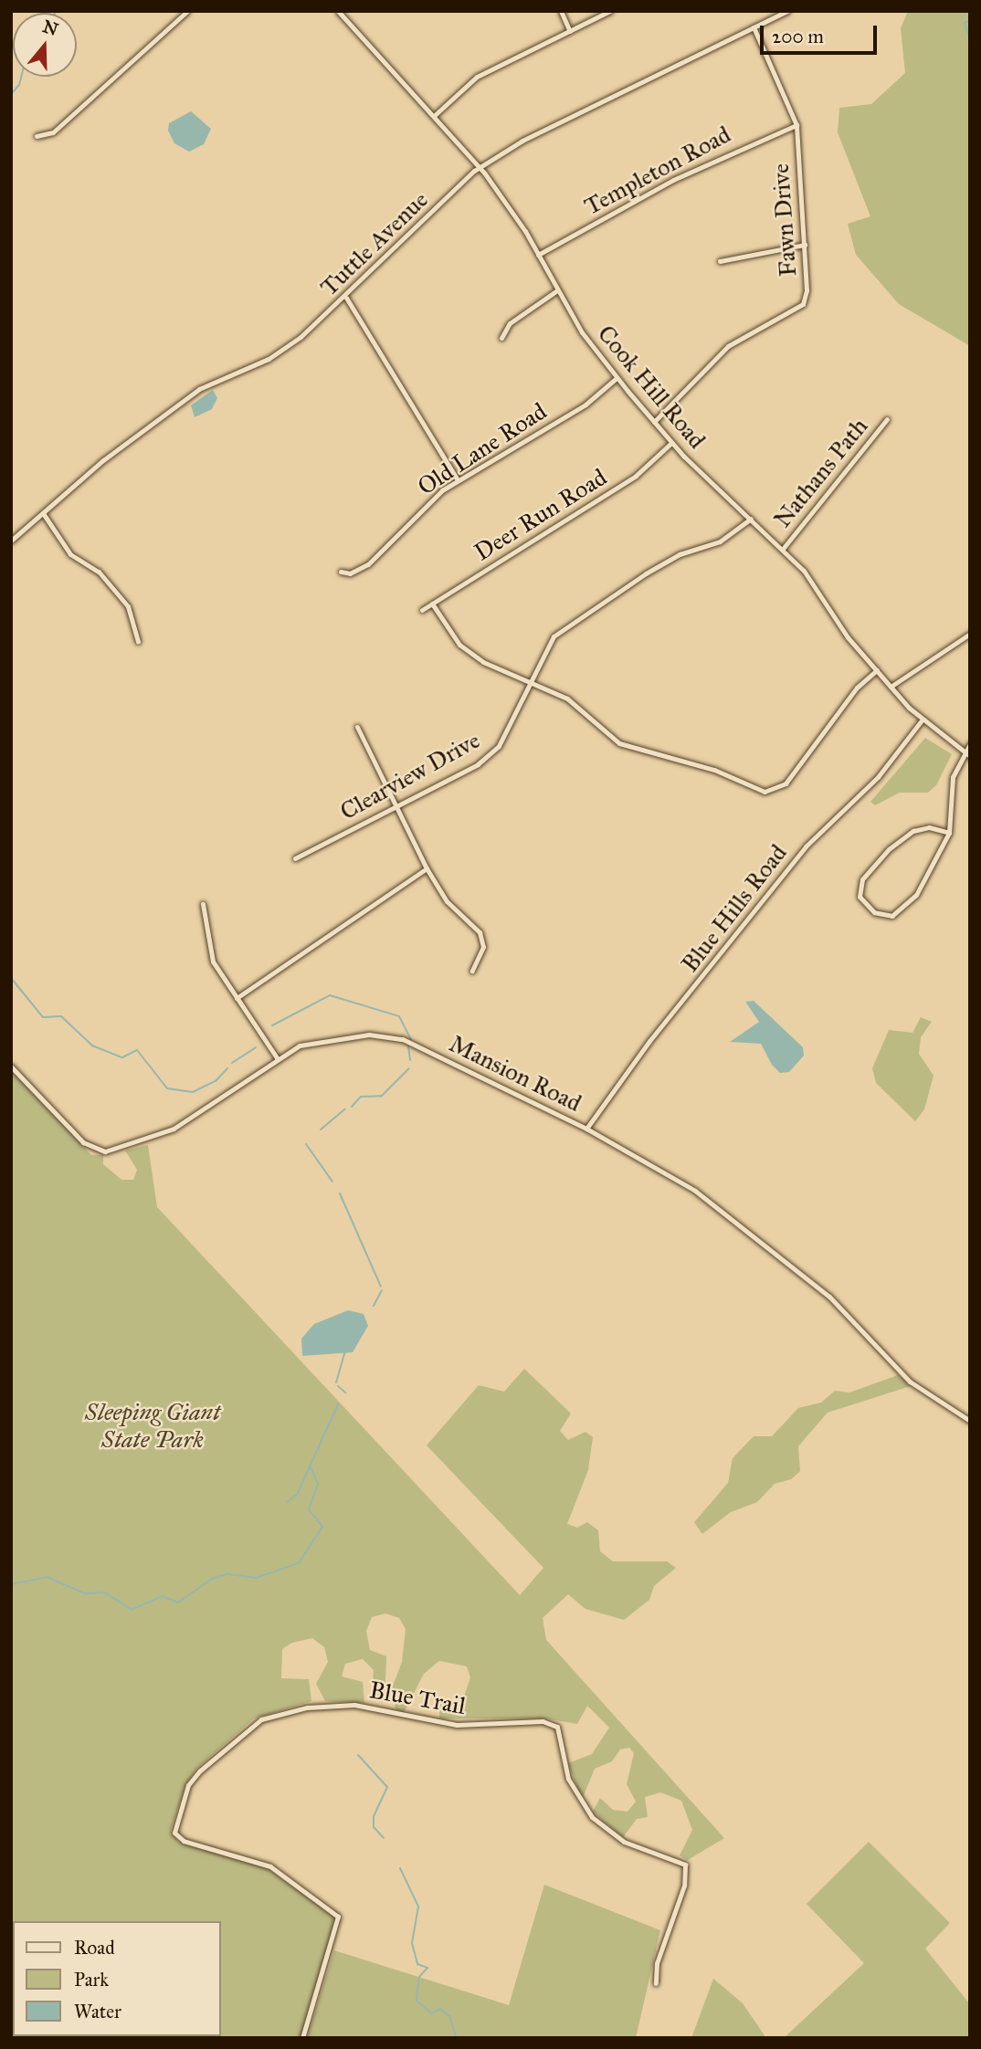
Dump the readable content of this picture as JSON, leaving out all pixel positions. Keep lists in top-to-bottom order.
{
  "streets": {
    "street": [
      "Templeton Road",
      "Fawn Drive",
      "Tuttle Avenue",
      "Cook Hill Road",
      "Old Lane Road",
      "Nathans Path",
      "Deer Run Road",
      "Clearview Drive",
      "Blue Hills Road",
      "Mansion Road",
      "Blue Trail"
    ]
  },
  "crossings": [
    ["Templeton Road", "Fawn Drive"],
    ["Templeton Road", "Cook Hill Road"],
    ["Fawn Drive", "Tuttle Avenue"],
    ["Fawn Drive", "Cook Hill Road"],
    ["Tuttle Avenue", "Cook Hill Road"],
    ["Cook Hill Road", "Old Lane Road"],
    ["Cook Hill Road", "Nathans Path"],
    ["Cook Hill Road", "Deer Run Road"],
    ["Cook Hill Road", "Clearview Drive"],
    ["Cook Hill Road", "Blue Hills Road"],
    ["Blue Hills Road", "Mansion Road"]
  ],
  "parks": ["Sleeping Giant State Park"],
  "legend": ["Road", "Park", "Water"],
  "scale_bar": "200 m",
  "north": "top"
}
